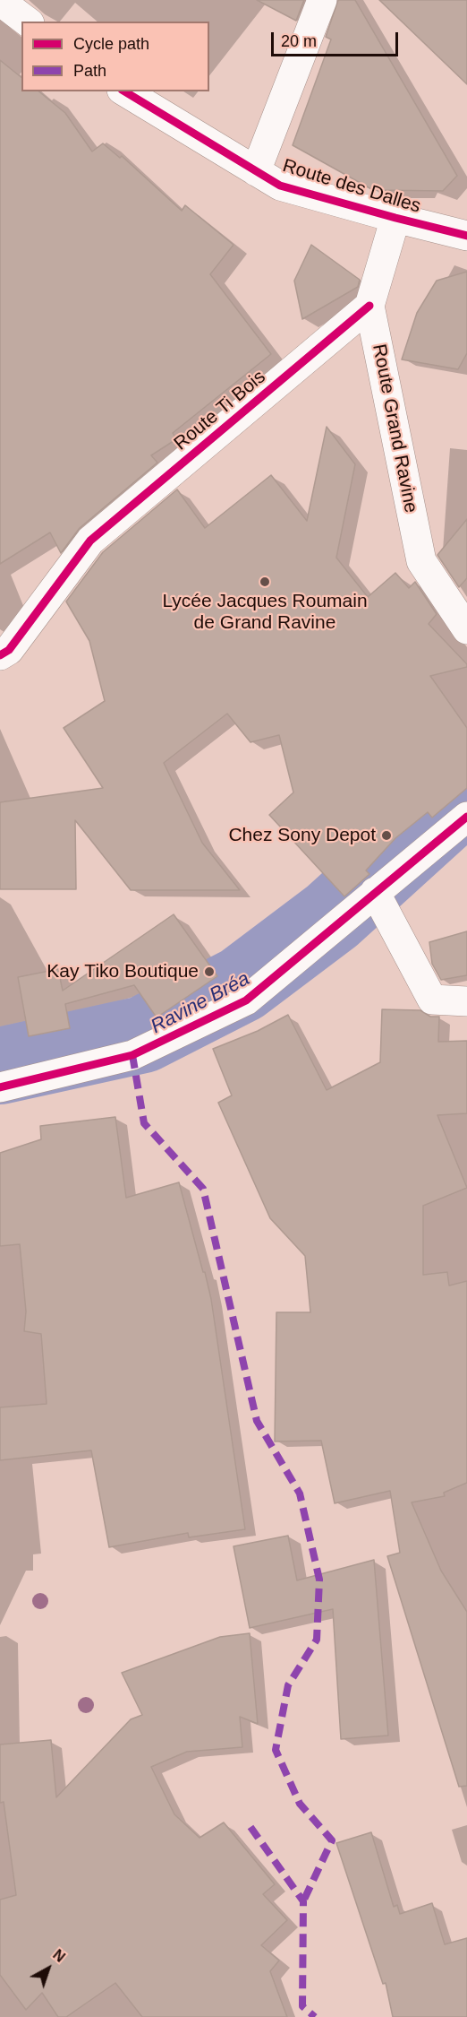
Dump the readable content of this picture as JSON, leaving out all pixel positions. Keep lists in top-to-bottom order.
{
  "streets": {
    "street": ["Route des Dalles", "Route Ti Bois", "Route Grand Ravine"]
  },
  "crossings": [
    ["Route des Dalles", "Route Grand Ravine"],
    ["Route Ti Bois", "Route Grand Ravine"]
  ],
  "water": ["Ravine Bréa"],
  "places": ["Lycée Jacques Roumain de Grand Ravine", "Chez Sony Depot", "Kay Tiko Boutique"],
  "legend": ["Cycle path", "Path"],
  "scale_bar": "20 m",
  "north": "top right"
}
